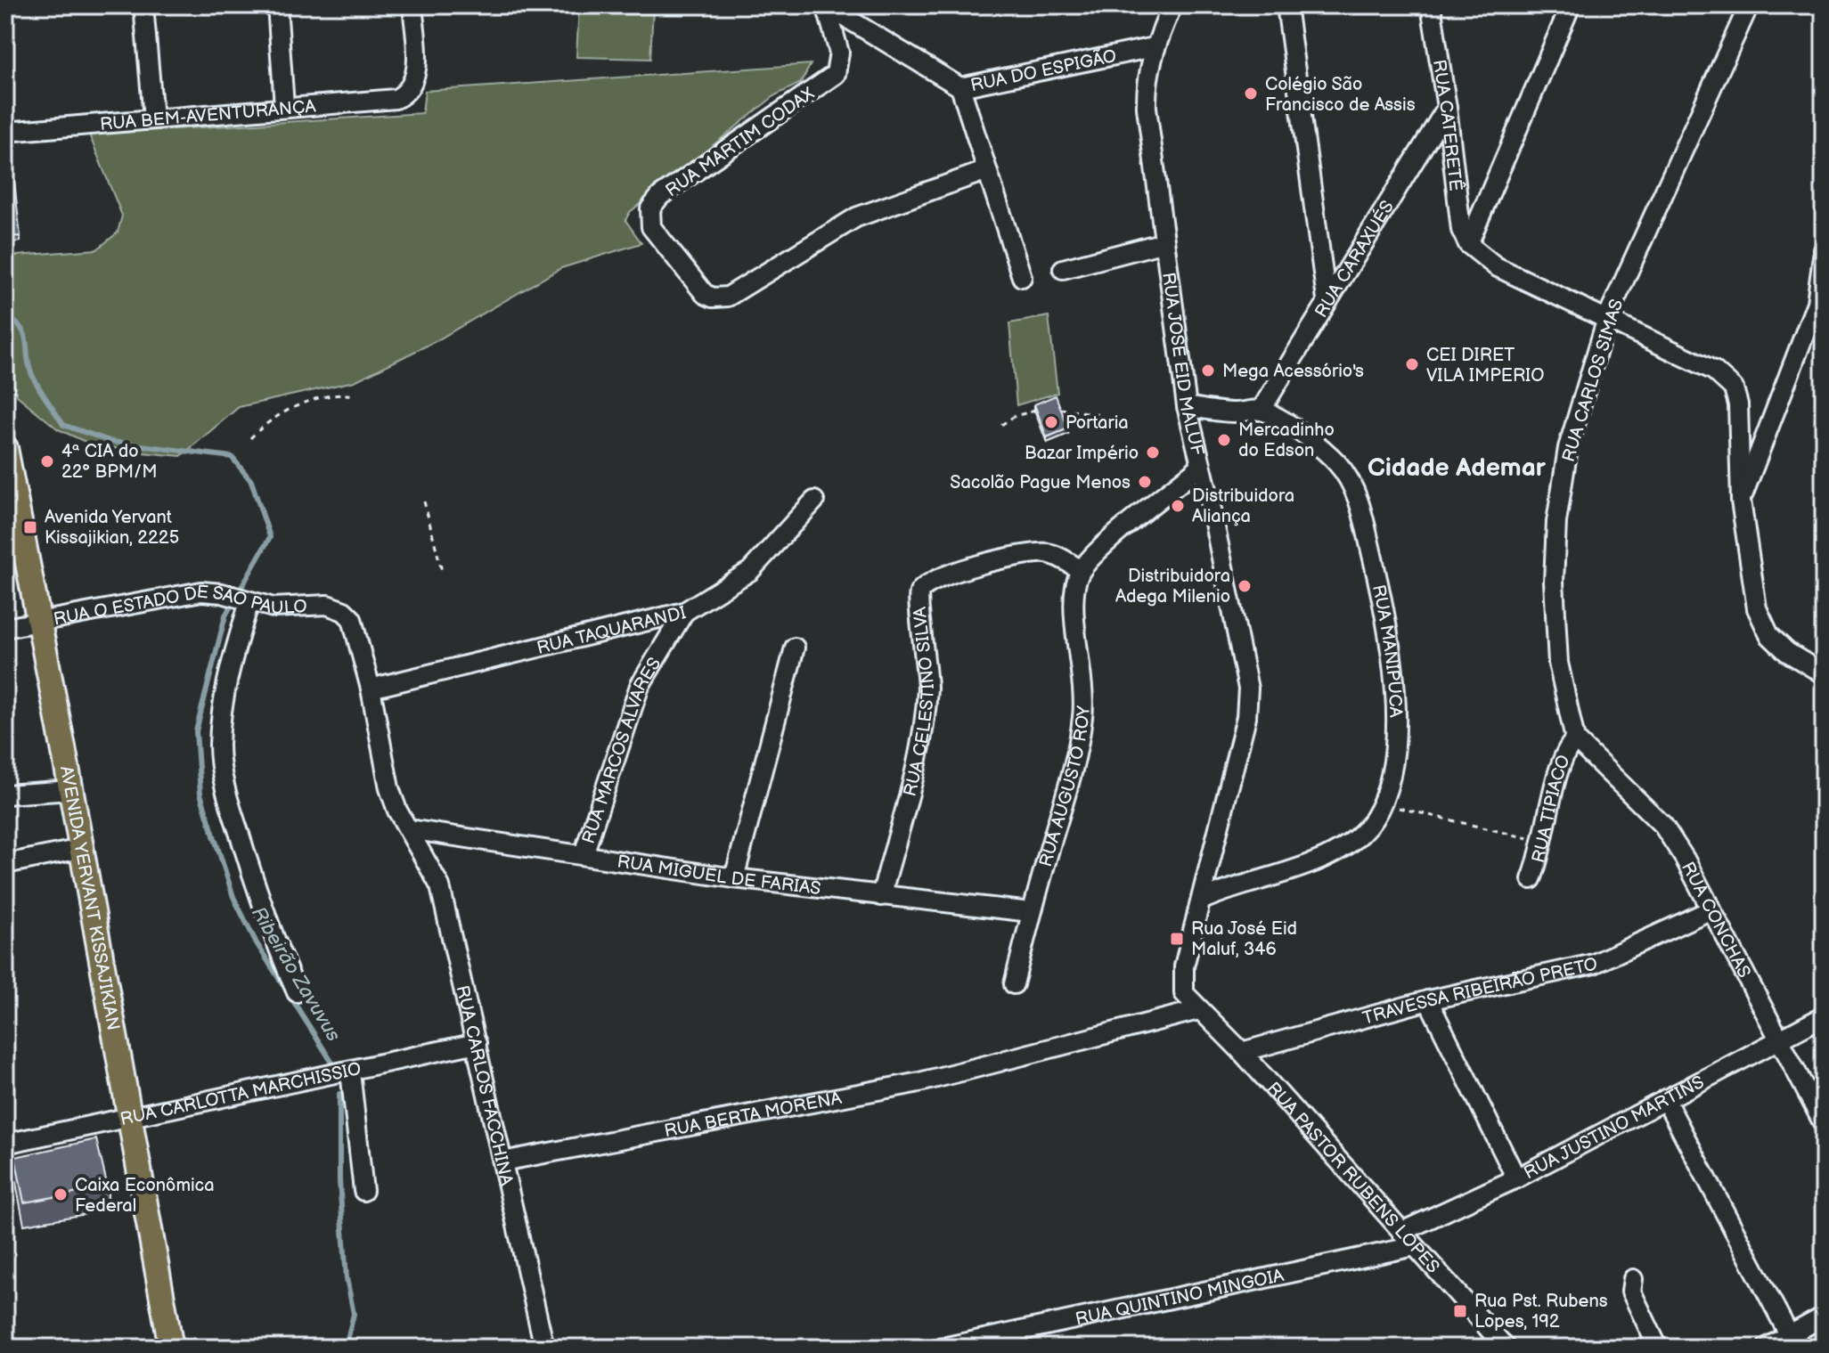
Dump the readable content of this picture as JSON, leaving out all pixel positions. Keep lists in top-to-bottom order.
{
  "streets": {
    "main road": ["AVENIDA YERVANT KISSAJIKIAN"],
    "street": [
      "RUA DO ESPIGÃO",
      "RUA BEM-AVENTURANÇA",
      "RUA CATERETÊ",
      "RUA MARTIM CODAX",
      "RUA CARAXUÉS",
      "RUA JOSÉ EID MALUF",
      "RUA CARLOS SIMAS",
      "RUA O ESTADO DE SÃO PAULO",
      "RUA TAQUARANDI",
      "RUA MANIPUCA",
      "RUA CELESTINO SILVA",
      "RUA MARCOS ALVARES",
      "RUA AUGUSTO ROY",
      "RUA TIPIACO",
      "RUA MIGUEL DE FARIAS",
      "RUA CONCHAS",
      "TRAVESSA RIBEIRÃO PRETO",
      "RUA CARLOS FACCHINA",
      "RUA CARLOTTA MARCHISSIO",
      "RUA BERTA MORENA",
      "RUA JUSTINO MARTINS",
      "RUA PASTOR RUBENS LOPES",
      "RUA QUINTINO MINGOIA"
    ]
  },
  "crossings": [
    ["RUA DO ESPIGÃO", "RUA MARTIM CODAX"],
    ["RUA DO ESPIGÃO", "RUA JOSÉ EID MALUF"],
    ["RUA CATERETÊ", "RUA CARAXUÉS"],
    ["RUA CARAXUÉS", "RUA MANIPUCA"],
    ["RUA JOSÉ EID MALUF", "RUA MANIPUCA"],
    ["RUA JOSÉ EID MALUF", "RUA BERTA MORENA"],
    ["RUA JOSÉ EID MALUF", "RUA PASTOR RUBENS LOPES"],
    ["RUA CARLOS SIMAS", "RUA TIPIACO"],
    ["RUA CARLOS SIMAS", "RUA CONCHAS"],
    ["RUA O ESTADO DE SÃO PAULO", "AVENIDA YERVANT KISSAJIKIAN"],
    ["RUA O ESTADO DE SÃO PAULO", "RUA CARLOS FACCHINA"],
    ["RUA TAQUARANDI", "RUA MARCOS ALVARES"],
    ["RUA TAQUARANDI", "RUA CARLOS FACCHINA"],
    ["RUA CELESTINO SILVA", "RUA AUGUSTO ROY"],
    ["RUA CELESTINO SILVA", "RUA MIGUEL DE FARIAS"],
    ["RUA MARCOS ALVARES", "RUA MIGUEL DE FARIAS"],
    ["RUA AUGUSTO ROY", "RUA MIGUEL DE FARIAS"],
    ["RUA TIPIACO", "RUA CONCHAS"],
    ["RUA MIGUEL DE FARIAS", "RUA CARLOS FACCHINA"],
    ["AVENIDA YERVANT KISSAJIKIAN", "RUA CARLOTTA MARCHISSIO"],
    ["RUA CONCHAS", "TRAVESSA RIBEIRÃO PRETO"],
    ["RUA CONCHAS", "RUA JUSTINO MARTINS"],
    ["TRAVESSA RIBEIRÃO PRETO", "RUA PASTOR RUBENS LOPES"],
    ["RUA CARLOS FACCHINA", "RUA CARLOTTA MARCHISSIO"],
    ["RUA CARLOS FACCHINA", "RUA BERTA MORENA"],
    ["RUA BERTA MORENA", "RUA PASTOR RUBENS LOPES"],
    ["RUA JUSTINO MARTINS", "RUA PASTOR RUBENS LOPES"],
    ["RUA PASTOR RUBENS LOPES", "RUA QUINTINO MINGOIA"]
  ],
  "districts": ["Cidade Ademar"],
  "water": ["Ribeirão Zavuvus"],
  "places": {
    "other": [
      "Colégio São Francisco de Assis",
      "CEI DIRET VILA IMPERIO",
      "Mega Acessório's",
      "Portaria",
      "Mercadinho do Edson",
      "Bazar Império",
      "4ª CIA do 22° BPM/M",
      "Sacolão Pague Menos",
      "Distribuidora Aliança",
      "Distribuidora Adega Milenio",
      "Caixa Econômica Federal"
    ],
    "transit": ["Avenida Yervant Kissajikian, 2225", "Rua José Eid Maluf, 346", "Rua Pst. Rubens Lopes, 192"]
  }
}
